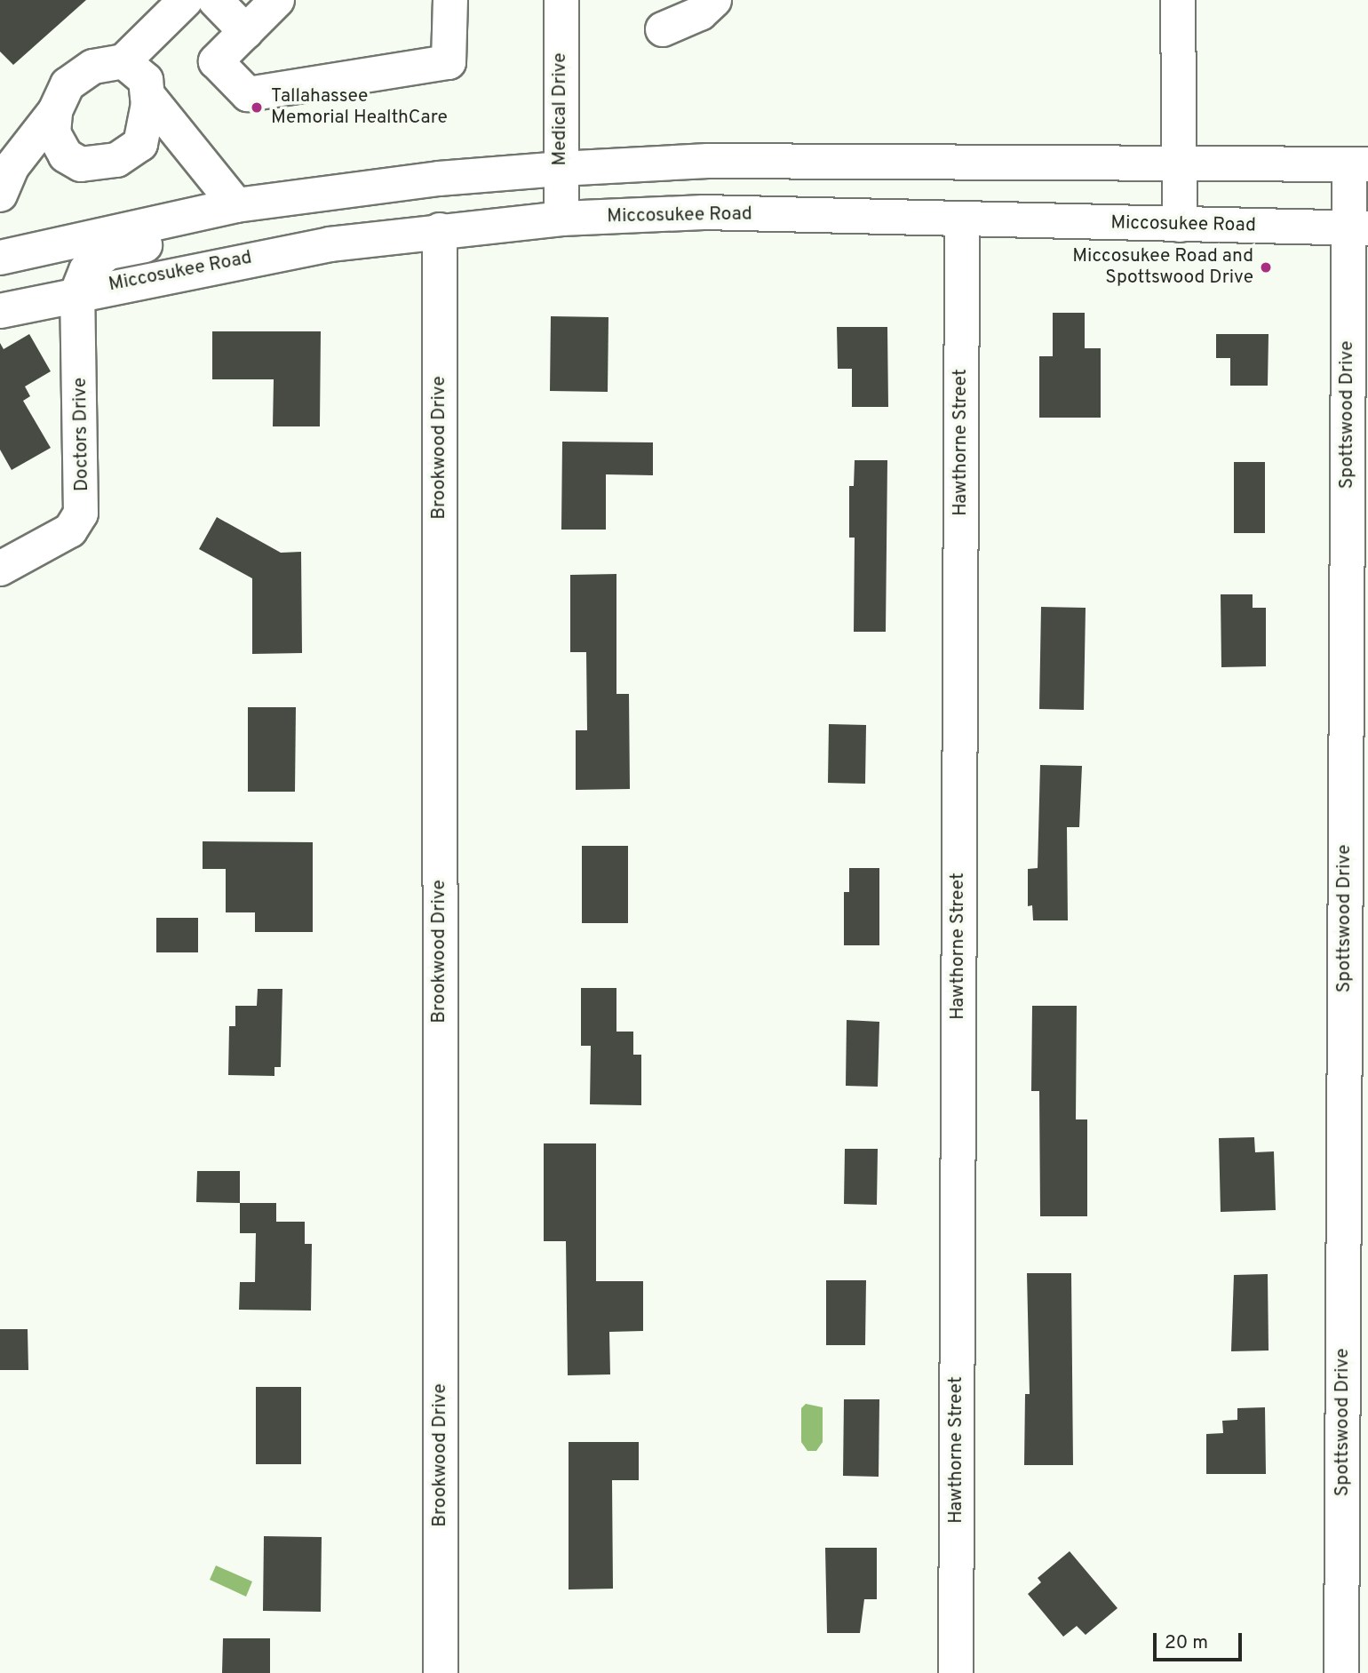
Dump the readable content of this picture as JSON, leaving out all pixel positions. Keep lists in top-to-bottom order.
{
  "streets": {
    "street": [
      "Medical Drive",
      "Miccosukee Road",
      "Spottswood Drive",
      "Doctors Drive",
      "Hawthorne Street",
      "Brookwood Drive"
    ]
  },
  "crossings": [
    ["Medical Drive", "Miccosukee Road"],
    ["Miccosukee Road", "Spottswood Drive"],
    ["Miccosukee Road", "Doctors Drive"],
    ["Miccosukee Road", "Hawthorne Street"],
    ["Miccosukee Road", "Brookwood Drive"]
  ],
  "places": ["Tallahassee Memorial HealthCare", "Miccosukee Road and Spottswood Drive"],
  "scale_bar": "20 m"
}
